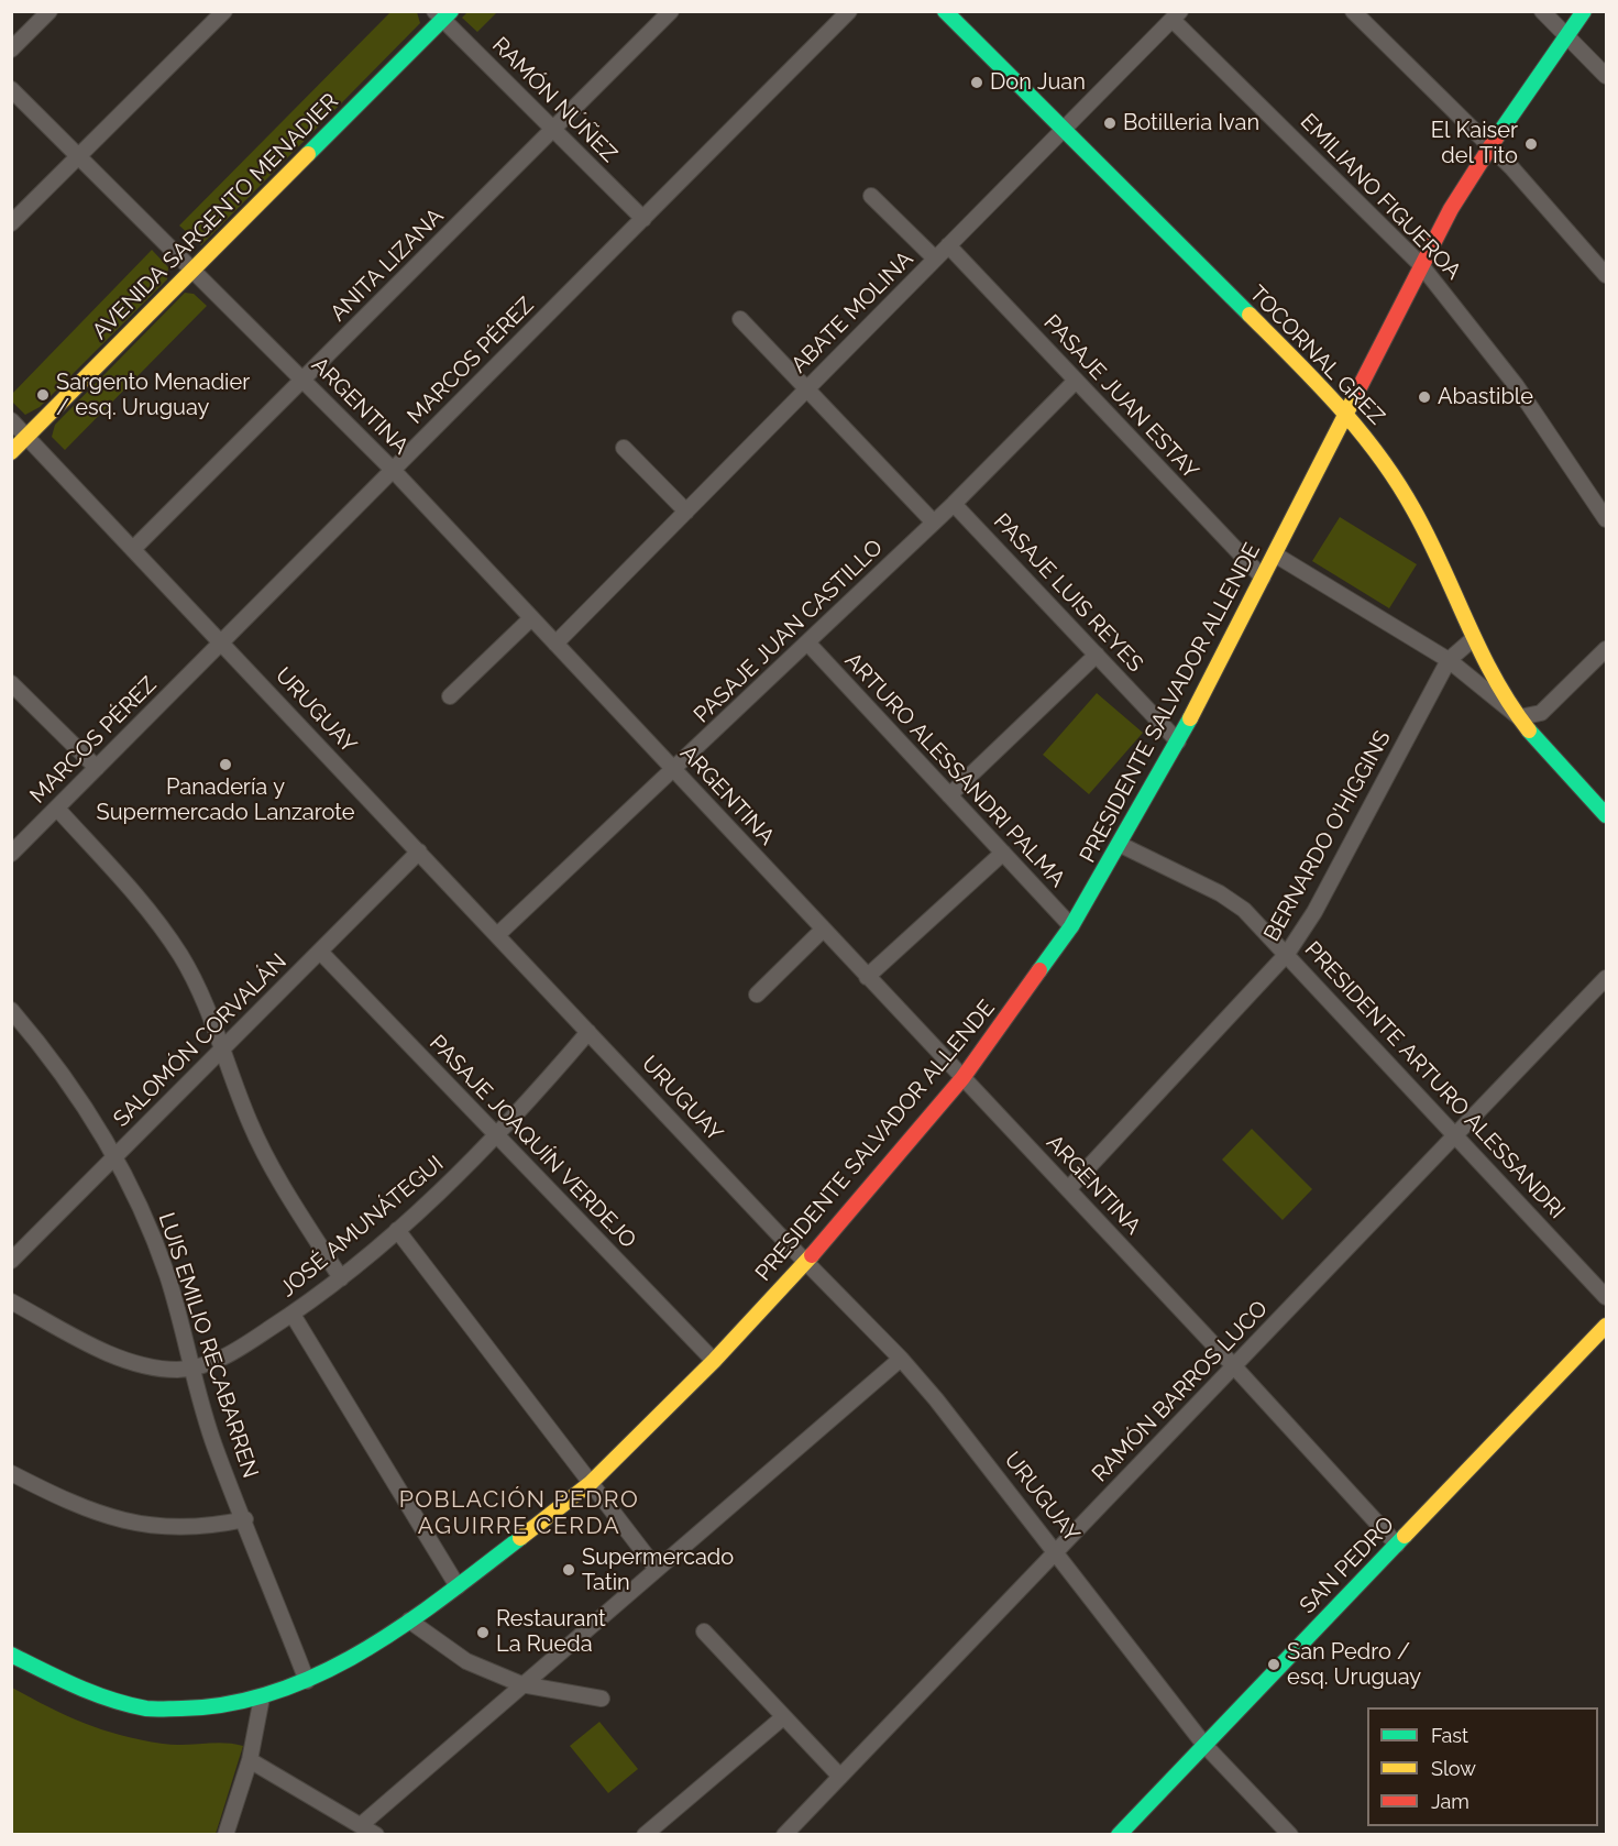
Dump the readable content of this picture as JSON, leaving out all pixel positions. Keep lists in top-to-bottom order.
{
  "streets": {
    "main road": [
      "AVENIDA SARGENTO MENADIER",
      "TOCORNAL GREZ",
      "PRESIDENTE SALVADOR ALLENDE",
      "SAN PEDRO"
    ],
    "street": [
      "RAMÓN NÚÑEZ",
      "EMILIANO FIGUEROA",
      "ANITA LIZANA",
      "ABATE MOLINA",
      "MARCOS PÉREZ",
      "PASAJE JUAN ESTAY",
      "ARGENTINA",
      "PASAJE LUIS REYES",
      "PASAJE JUAN CASTILLO",
      "URUGUAY",
      "ARTURO ALESSANDRI PALMA",
      "BERNARDO O'HIGGINS",
      "SALOMÓN CORVALÁN",
      "PRESIDENTE ARTURO ALESSANDRI",
      "PASAJE JOAQUÍN VERDEJO",
      "JOSÉ AMUNÁTEGUI",
      "LUIS EMILIO RECABARREN",
      "RAMÓN BARROS LUCO"
    ]
  },
  "crossings": [
    ["RAMÓN NÚÑEZ", "AVENIDA SARGENTO MENADIER"],
    ["RAMÓN NÚÑEZ", "ANITA LIZANA"],
    ["RAMÓN NÚÑEZ", "MARCOS PÉREZ"],
    ["EMILIANO FIGUEROA", "ABATE MOLINA"],
    ["EMILIANO FIGUEROA", "PRESIDENTE SALVADOR ALLENDE"],
    ["AVENIDA SARGENTO MENADIER", "ARGENTINA"],
    ["AVENIDA SARGENTO MENADIER", "URUGUAY"],
    ["ANITA LIZANA", "ARGENTINA"],
    ["ANITA LIZANA", "URUGUAY"],
    ["ABATE MOLINA", "TOCORNAL GREZ"],
    ["ABATE MOLINA", "PASAJE JUAN ESTAY"],
    ["ABATE MOLINA", "ARGENTINA"],
    ["TOCORNAL GREZ", "PRESIDENTE SALVADOR ALLENDE"],
    ["TOCORNAL GREZ", "BERNARDO O'HIGGINS"],
    ["MARCOS PÉREZ", "ARGENTINA"],
    ["MARCOS PÉREZ", "URUGUAY"],
    ["PASAJE JUAN ESTAY", "PASAJE JUAN CASTILLO"],
    ["PASAJE JUAN ESTAY", "PRESIDENTE SALVADOR ALLENDE"],
    ["ARGENTINA", "PASAJE JUAN CASTILLO"],
    ["ARGENTINA", "PRESIDENTE SALVADOR ALLENDE"],
    ["ARGENTINA", "BERNARDO O'HIGGINS"],
    ["ARGENTINA", "RAMÓN BARROS LUCO"],
    ["ARGENTINA", "SAN PEDRO"],
    ["PASAJE LUIS REYES", "PASAJE JUAN CASTILLO"],
    ["PASAJE LUIS REYES", "PRESIDENTE SALVADOR ALLENDE"],
    ["PASAJE JUAN CASTILLO", "URUGUAY"],
    ["PASAJE JUAN CASTILLO", "ARTURO ALESSANDRI PALMA"],
    ["PRESIDENTE SALVADOR ALLENDE", "URUGUAY"],
    ["PRESIDENTE SALVADOR ALLENDE", "ARTURO ALESSANDRI PALMA"],
    ["PRESIDENTE SALVADOR ALLENDE", "PRESIDENTE ARTURO ALESSANDRI"],
    ["PRESIDENTE SALVADOR ALLENDE", "PASAJE JOAQUÍN VERDEJO"],
    ["PRESIDENTE SALVADOR ALLENDE", "LUIS EMILIO RECABARREN"],
    ["URUGUAY", "SALOMÓN CORVALÁN"],
    ["URUGUAY", "JOSÉ AMUNÁTEGUI"],
    ["URUGUAY", "RAMÓN BARROS LUCO"],
    ["URUGUAY", "SAN PEDRO"],
    ["BERNARDO O'HIGGINS", "PRESIDENTE ARTURO ALESSANDRI"],
    ["SALOMÓN CORVALÁN", "PASAJE JOAQUÍN VERDEJO"],
    ["SALOMÓN CORVALÁN", "LUIS EMILIO RECABARREN"],
    ["PRESIDENTE ARTURO ALESSANDRI", "RAMÓN BARROS LUCO"],
    ["PASAJE JOAQUÍN VERDEJO", "JOSÉ AMUNÁTEGUI"],
    ["JOSÉ AMUNÁTEGUI", "LUIS EMILIO RECABARREN"]
  ],
  "districts": ["POBLACIÓN PEDRO AGUIRRE CERDA"],
  "places": [
    "Don Juan",
    "Botilleria Ivan",
    "El Kaiser del Tito",
    "Sargento Menadier / esq. Uruguay",
    "Abastible",
    "Panadería y Supermercado Lanzarote",
    "Supermercado Tatin",
    "Restaurant La Rueda",
    "San Pedro / esq. Uruguay"
  ],
  "legend": ["Fast", "Slow", "Jam"]
}
